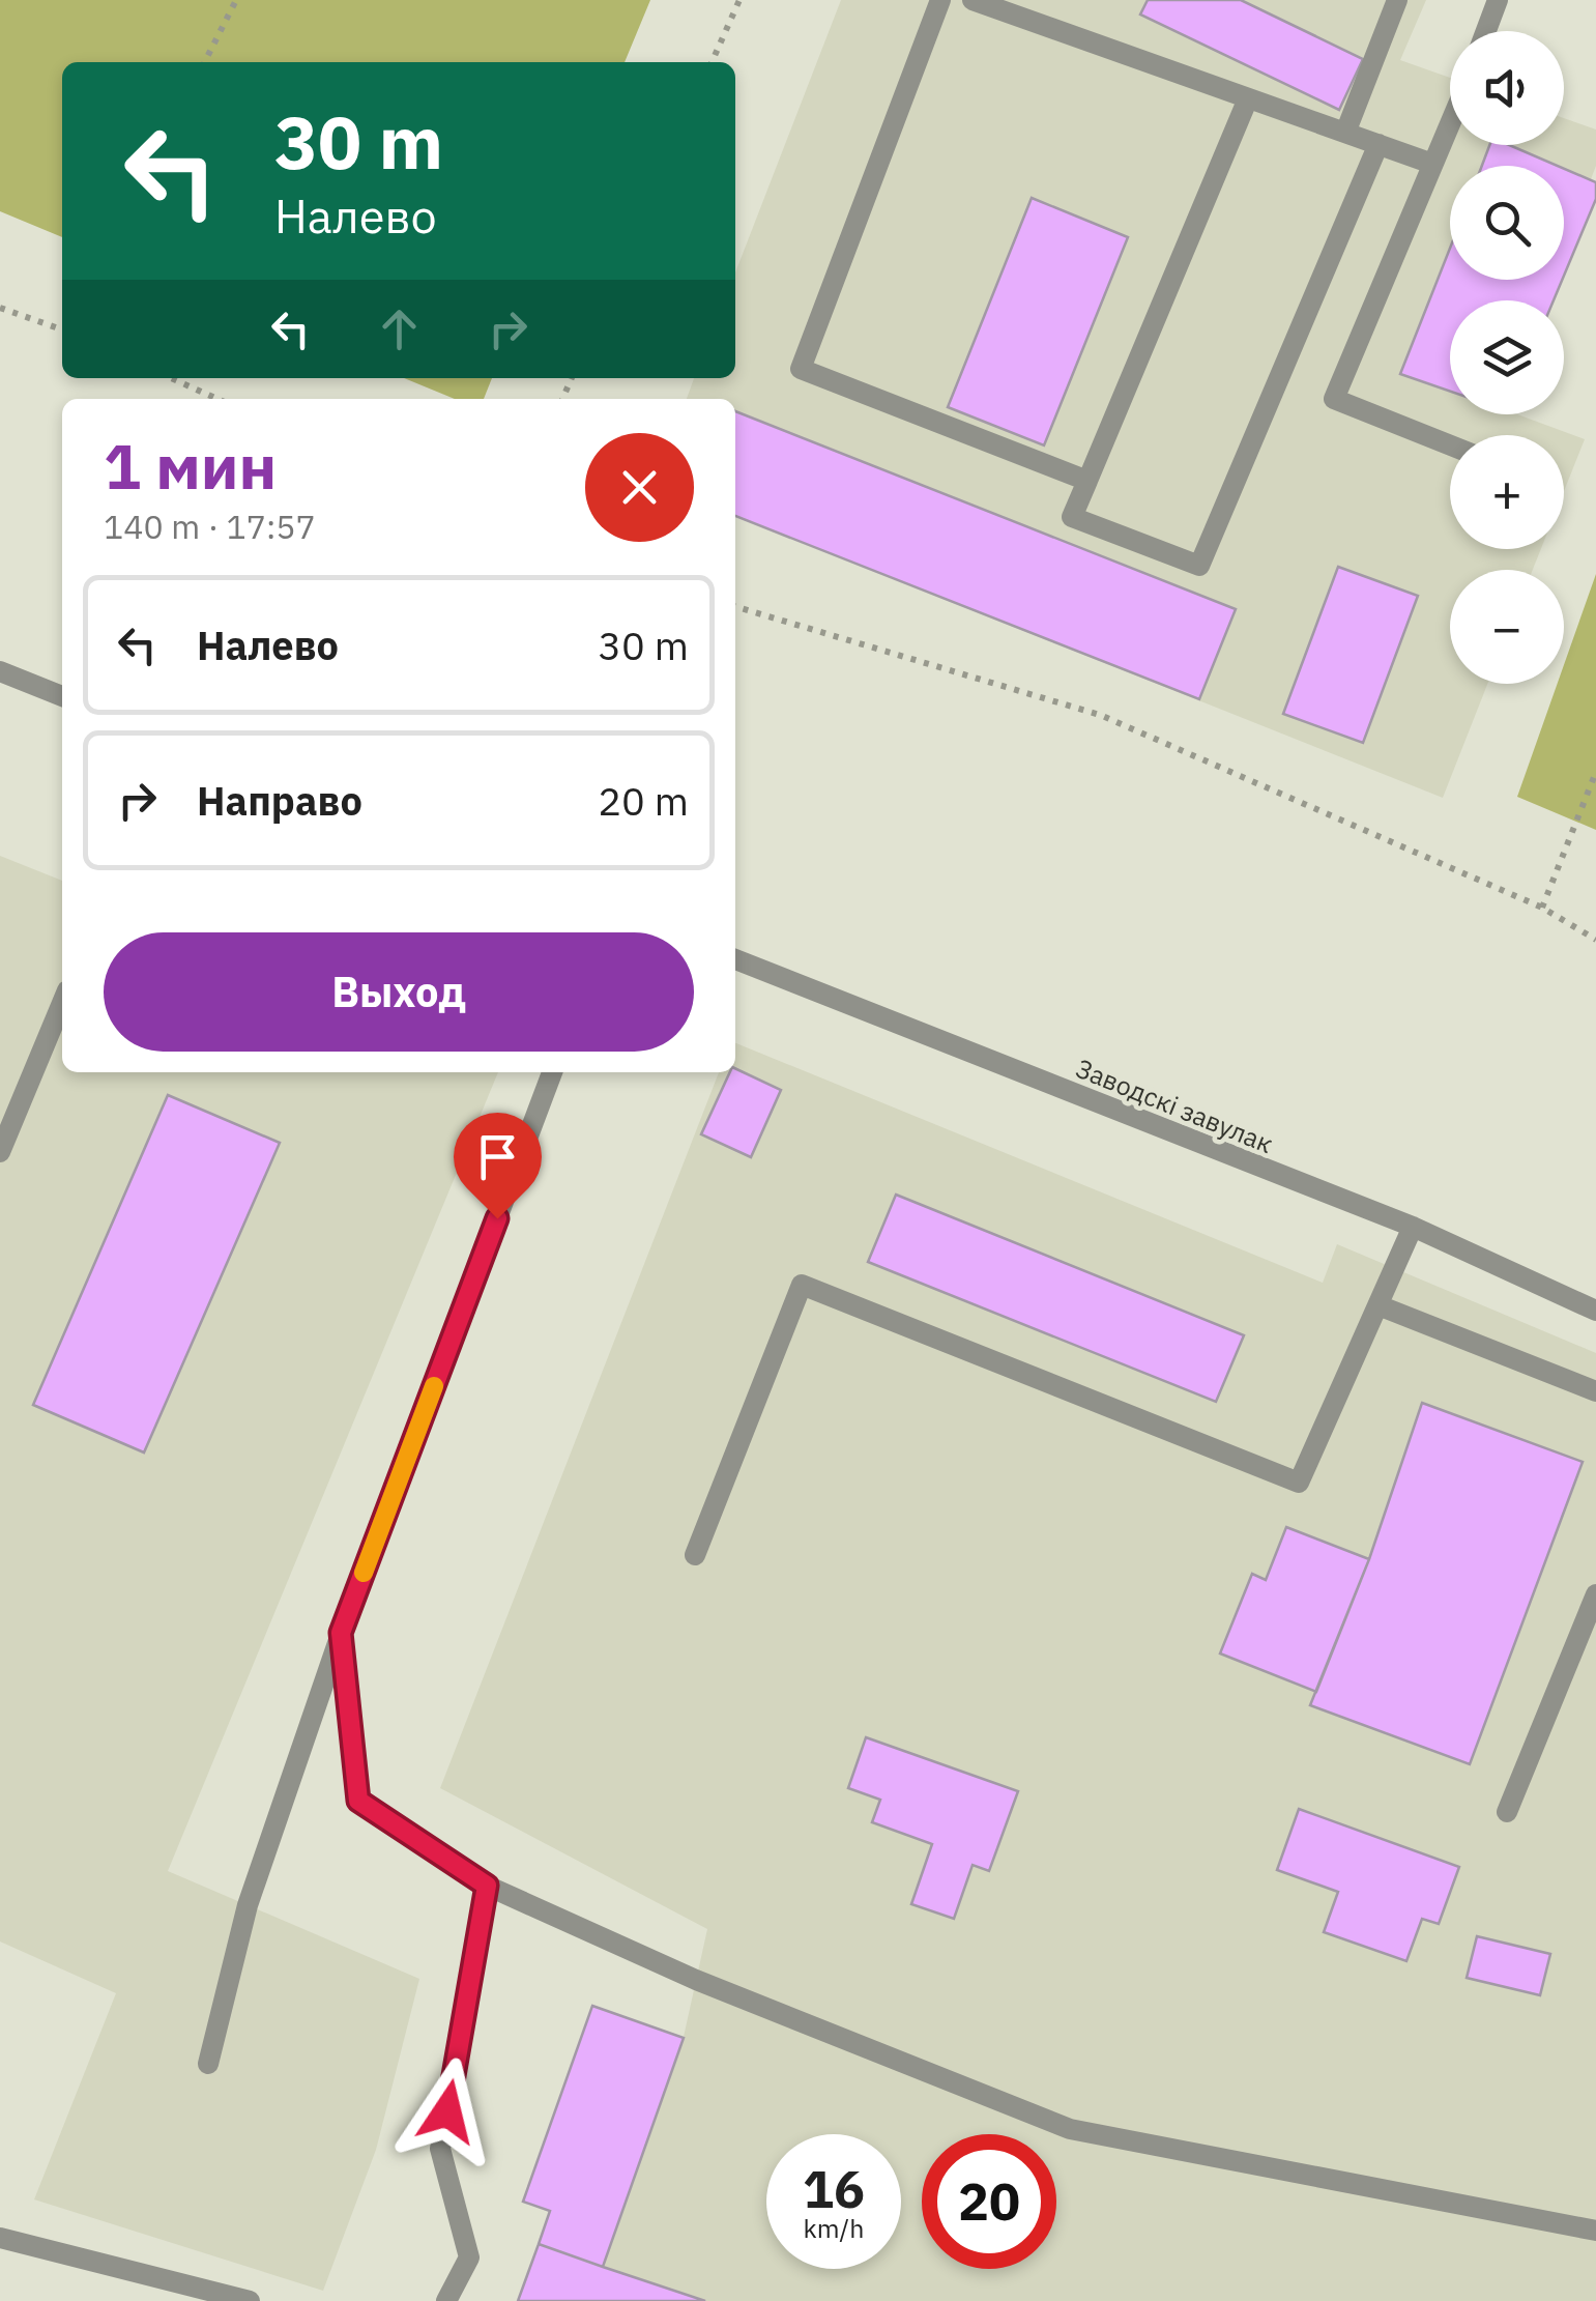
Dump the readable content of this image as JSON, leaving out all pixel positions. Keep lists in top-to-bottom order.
{
  "streets": {
    "street": ["Заводскі завулак"]
  },
  "page": {
    "map_buttons": ["+", "−"],
    "turn": ["30 m", "Налево"],
    "heading": ["1 мин", "140 m · 17:57"],
    "list": [
      {
        "name": "Налево",
        "value": "30 m"
      },
      {
        "name": "Направо",
        "value": "20 m"
      }
    ],
    "buttons": "Выход",
    "speed": "16 km/h",
    "limit": "20"
  }
}
